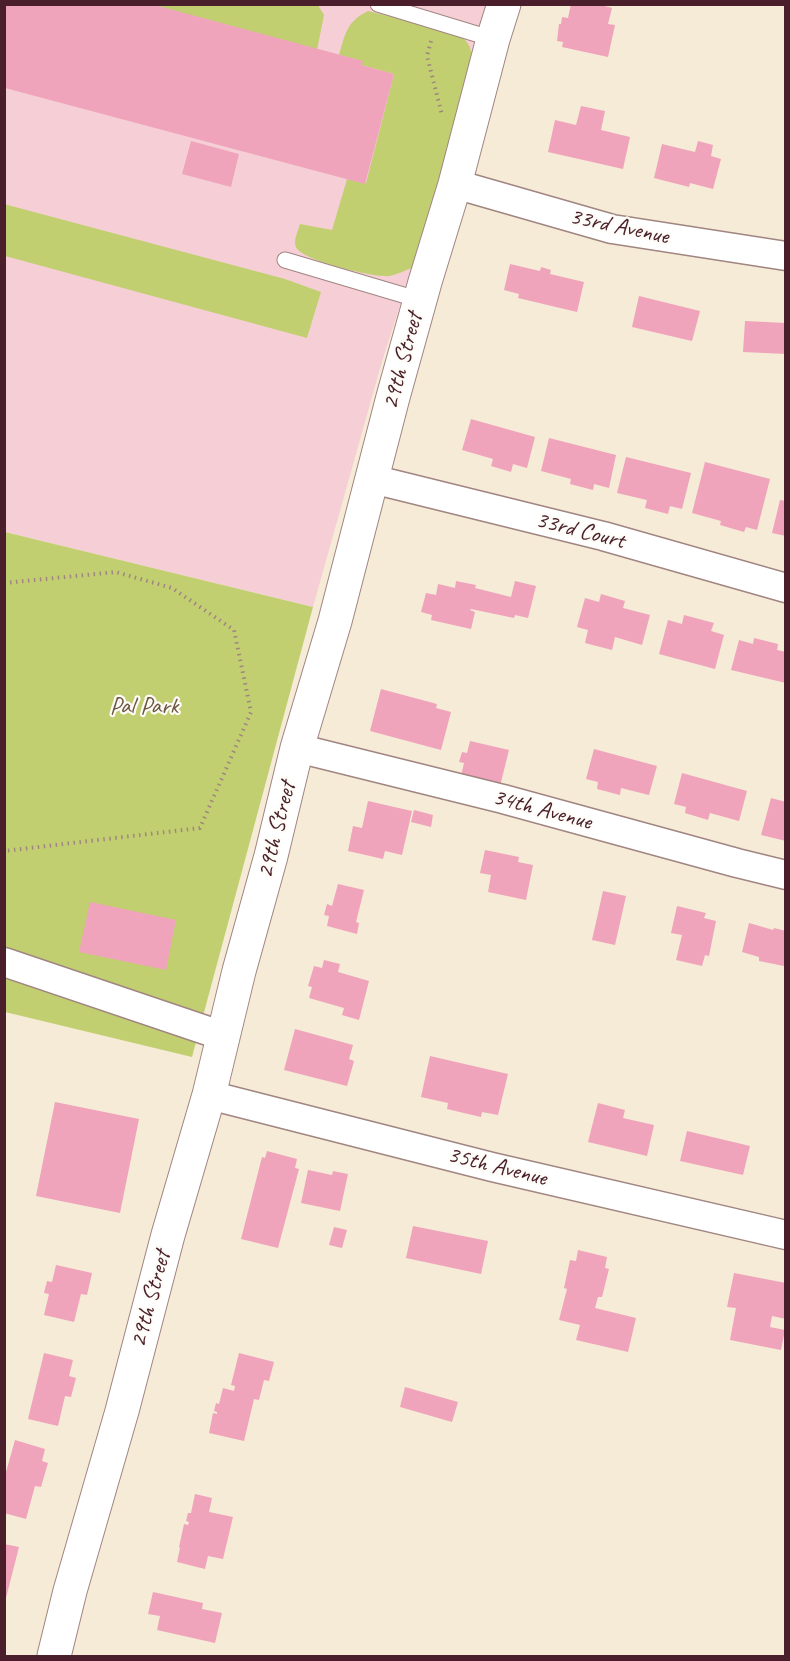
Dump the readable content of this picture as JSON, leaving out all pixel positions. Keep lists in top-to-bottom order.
{
  "streets": {
    "street": [
      "33rd Avenue",
      "29th Street",
      "33rd Court",
      "34th Avenue",
      "35th Avenue"
    ]
  },
  "crossings": [
    ["33rd Avenue", "29th Street"],
    ["29th Street", "33rd Court"],
    ["29th Street", "34th Avenue"],
    ["29th Street", "35th Avenue"]
  ],
  "parks": ["Pal Park"]
}
